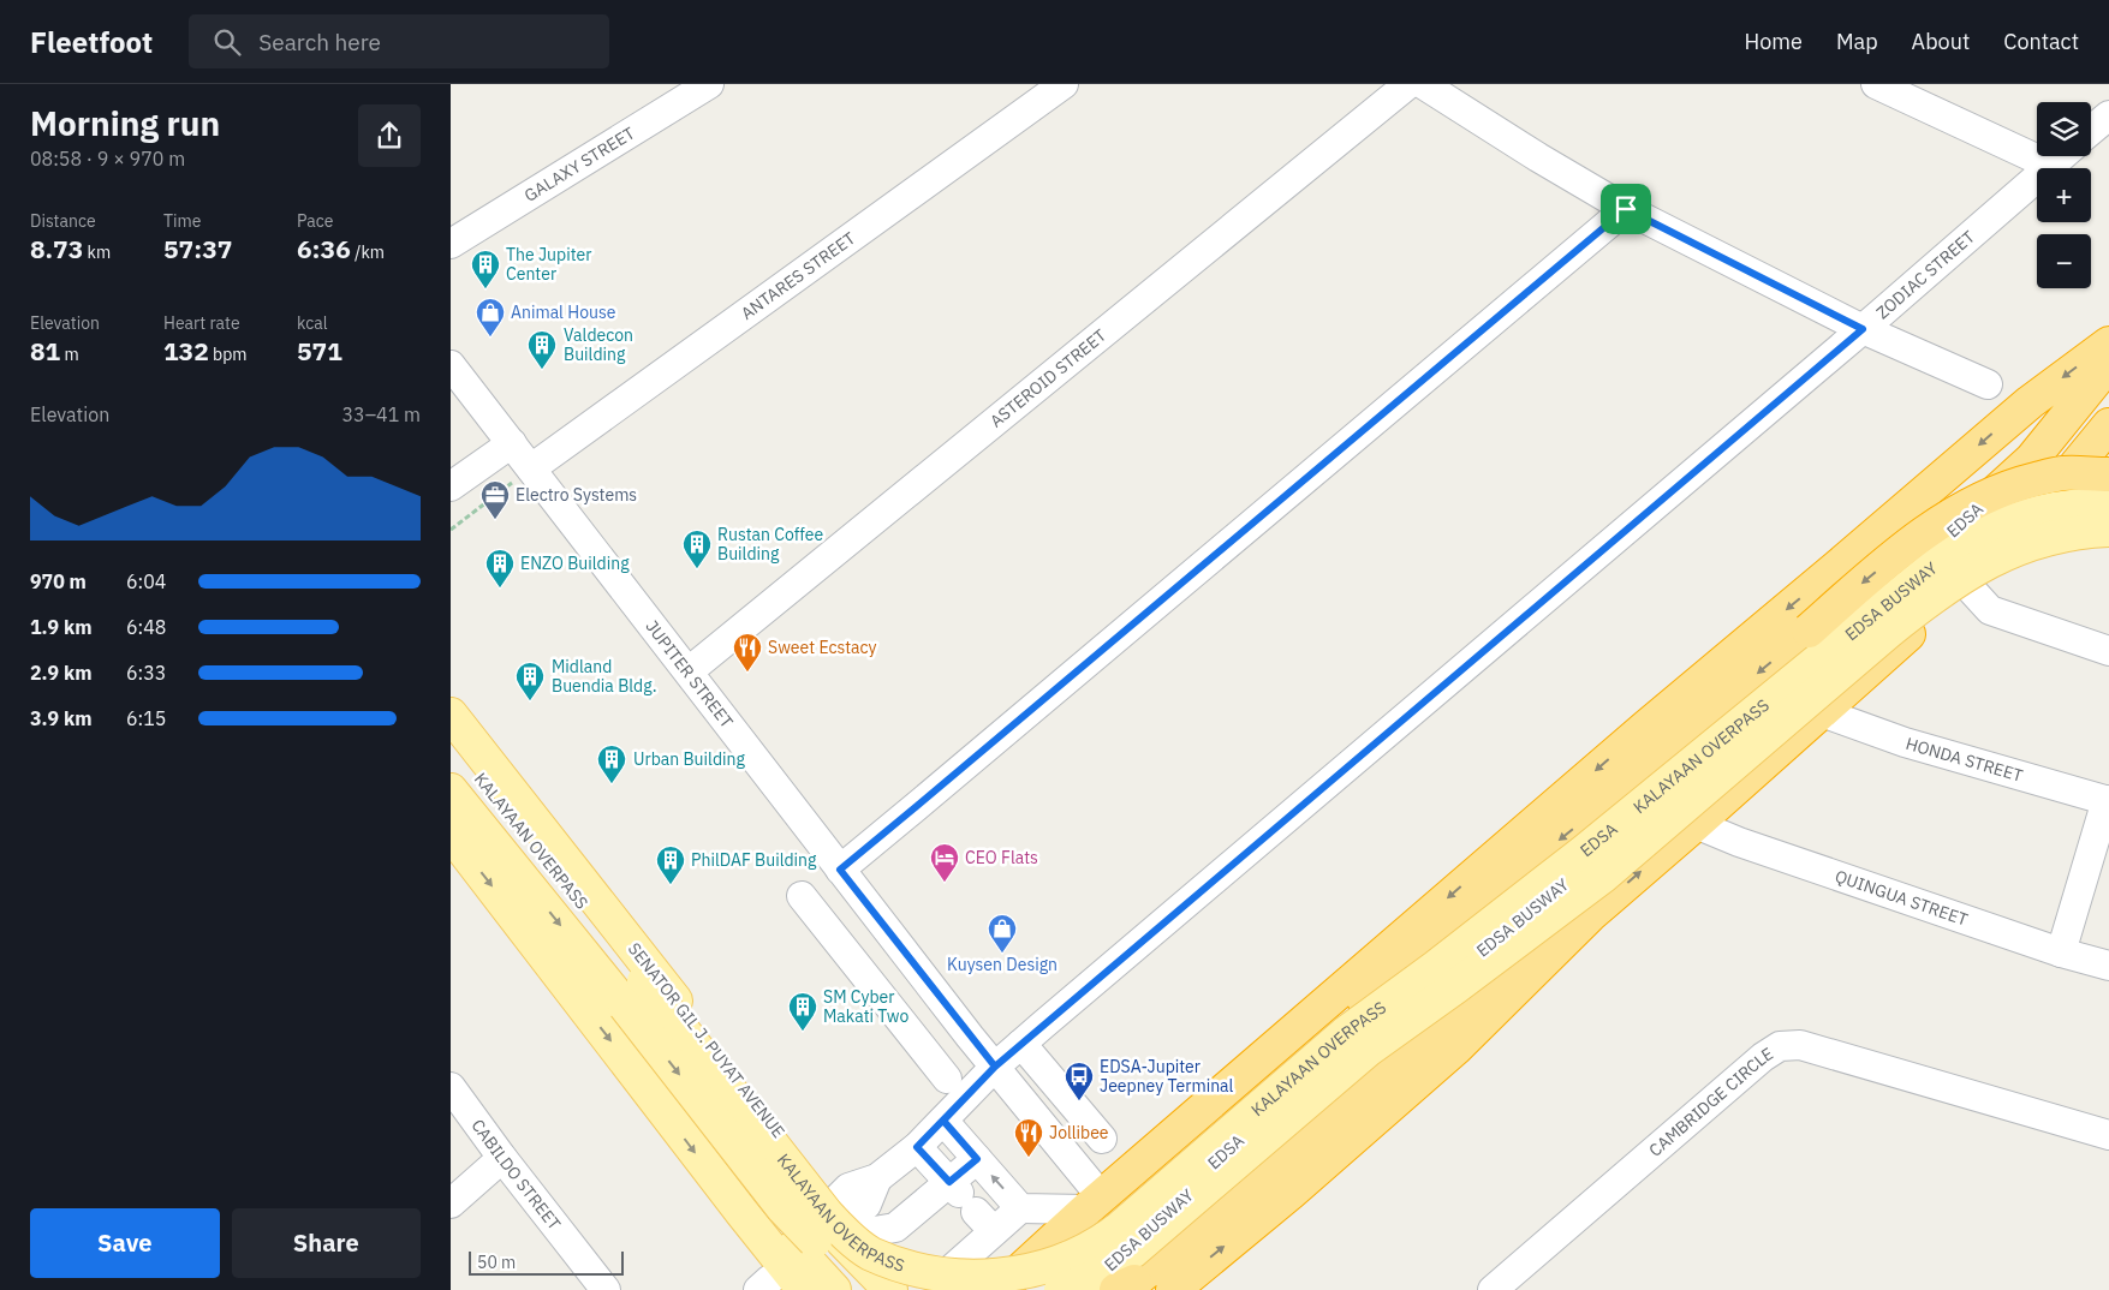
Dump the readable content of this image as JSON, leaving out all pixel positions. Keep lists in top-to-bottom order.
{
  "streets": {
    "highway": ["EDSA"],
    "main road": ["KALAYAAN OVERPASS", "SENATOR GIL J. PUYAT AVENUE"],
    "street": [
      "GALAXY STREET",
      "ZODIAC STREET",
      "ANTARES STREET",
      "ASTEROID STREET",
      "EDSA BUSWAY",
      "JUPITER STREET",
      "HONDA STREET",
      "QUINGUA STREET",
      "CAMBRIDGE CIRCLE",
      "CABILDO STREET"
    ]
  },
  "crossings": [
    ["ZODIAC STREET", "JUPITER STREET"],
    ["ZODIAC STREET", "SENATOR GIL J. PUYAT AVENUE"],
    ["ANTARES STREET", "JUPITER STREET"],
    ["ASTEROID STREET", "JUPITER STREET"],
    ["EDSA", "EDSA BUSWAY"],
    ["EDSA", "KALAYAAN OVERPASS"],
    ["EDSA BUSWAY", "KALAYAAN OVERPASS"]
  ],
  "places": {
    "building": [
      "The Jupiter Center",
      "Valdecon Building",
      "Rustan Coffee Building",
      "ENZO Building",
      "Midland Buendia Bldg.",
      "Urban Building",
      "PhilDAF Building",
      "SM Cyber Makati Two"
    ],
    "shop": ["Animal House", "Kuysen Design"],
    "office": ["Electro Systems"],
    "restaurant": ["Sweet Ecstacy", "Jollibee"],
    "hotel": ["CEO Flats"],
    "bus stop": ["EDSA-Jupiter Jeepney Terminal"]
  },
  "scale_bar": "50 m",
  "page": {
    "header": "Fleetfoot",
    "search": "Search here",
    "nav": [
      "Home",
      "Map",
      "About",
      "Contact"
    ],
    "heading": ["Morning run", "08:58 · 9 × 970 m"],
    "map_buttons": ["+", "−"],
    "stats": [
      ["Distance", "8.73 km"],
      ["Time", "57:37"],
      ["Pace", "6:36 /km"],
      ["Elevation", "81 m"],
      ["Heart rate", "132 bpm"],
      ["kcal", "571"]
    ],
    "chart": ["Elevation", "33–41 m"],
    "list": [
      {
        "name": "970 m",
        "note": "6:04"
      },
      {
        "name": "1.9 km",
        "note": "6:48"
      },
      {
        "name": "2.9 km",
        "note": "6:33"
      },
      {
        "name": "3.9 km",
        "note": "6:15"
      }
    ],
    "buttons": ["Save", "Share"],
    "scale": "50 m"
  }
}
